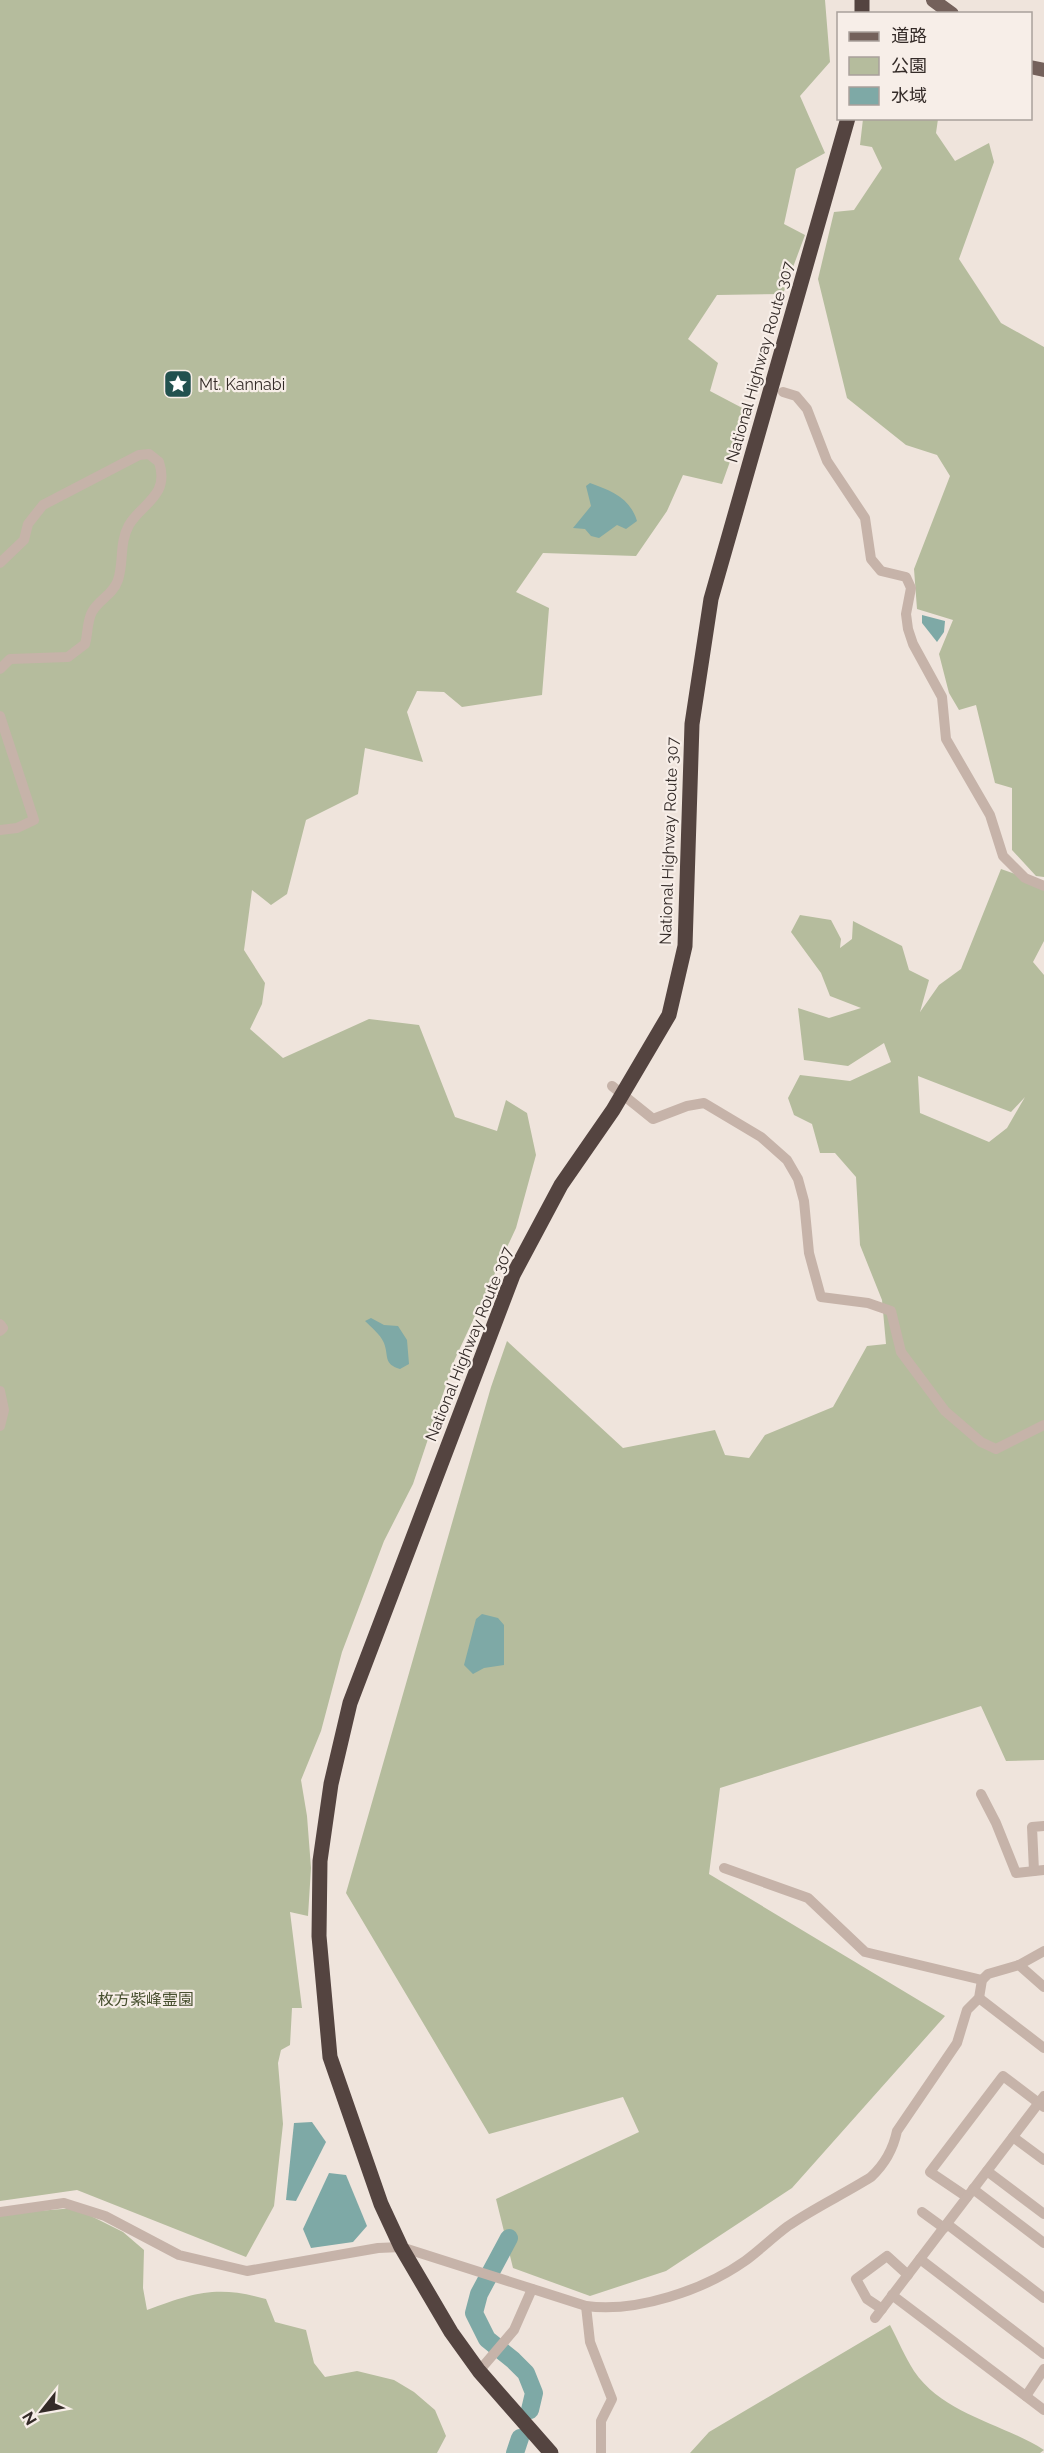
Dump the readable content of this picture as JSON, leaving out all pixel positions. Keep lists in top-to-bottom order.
{
  "streets": {
    "highway": ["National Highway Route 307"]
  },
  "parks": ["枚方紫峰霊園"],
  "places": {
    "place": ["Mt. Kannabi"]
  },
  "legend": ["道路", "公園", "水域"],
  "north": "bottom left"
}
